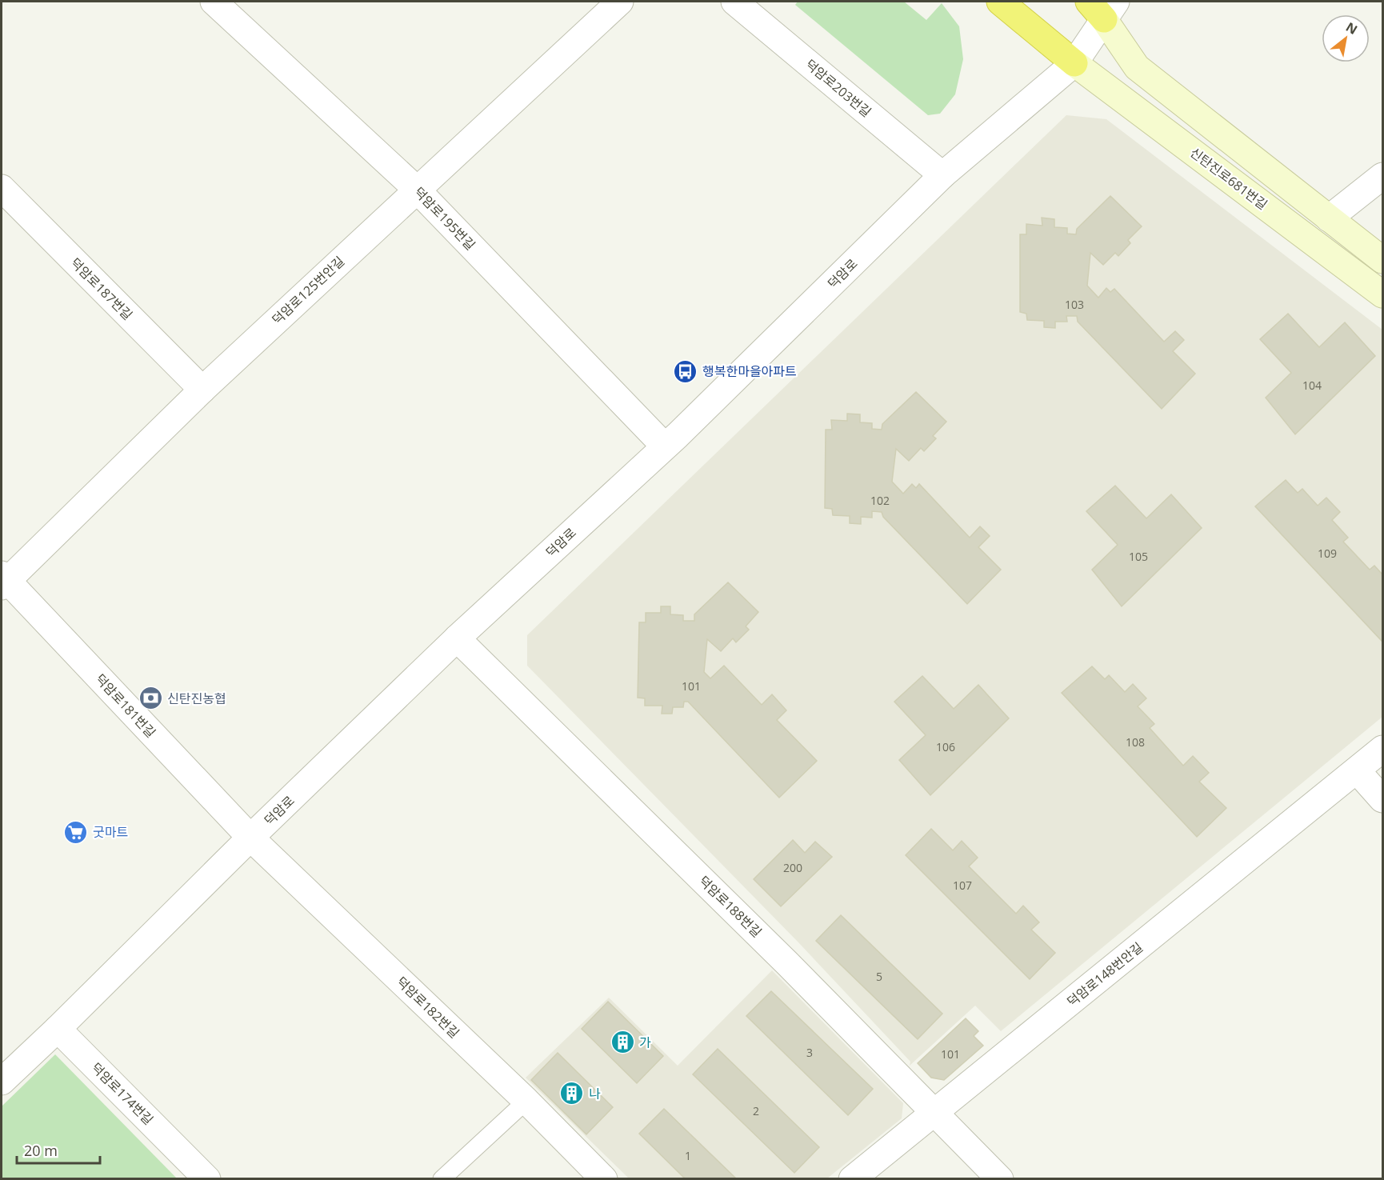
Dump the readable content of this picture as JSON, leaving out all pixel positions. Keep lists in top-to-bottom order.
{
  "streets": {
    "main road": ["신탄진로681번길"],
    "street": [
      "덕암로203번길",
      "덕암로195번길",
      "덕암로",
      "덕암로187번길",
      "덕암로125번안길",
      "덕암로181번길",
      "덕암로188번길",
      "덕암로148번안길",
      "덕암로182번길",
      "덕암로174번길"
    ]
  },
  "crossings": [
    ["덕암로203번길", "덕암로"],
    ["신탄진로681번길", "덕암로"],
    ["덕암로195번길", "덕암로"],
    ["덕암로195번길", "덕암로125번안길"],
    ["덕암로", "덕암로181번길"],
    ["덕암로", "덕암로188번길"],
    ["덕암로", "덕암로182번길"],
    ["덕암로", "덕암로174번길"],
    ["덕암로187번길", "덕암로125번안길"],
    ["덕암로125번안길", "덕암로181번길"],
    ["덕암로181번길", "덕암로182번길"],
    ["덕암로188번길", "덕암로148번안길"]
  ],
  "places": {
    "bus stop": ["행복한마을아파트"],
    "bank": ["신탄진농협"],
    "supermarket": ["굿마트"],
    "building": ["가", "나"]
  },
  "house_numbers": [
    "103",
    "104",
    "102",
    "109",
    "105",
    "101",
    "108",
    "106",
    "200",
    "107",
    "5",
    "3",
    "101",
    "2",
    "1"
  ],
  "scale_bar": "20 m",
  "north": "top right"
}
